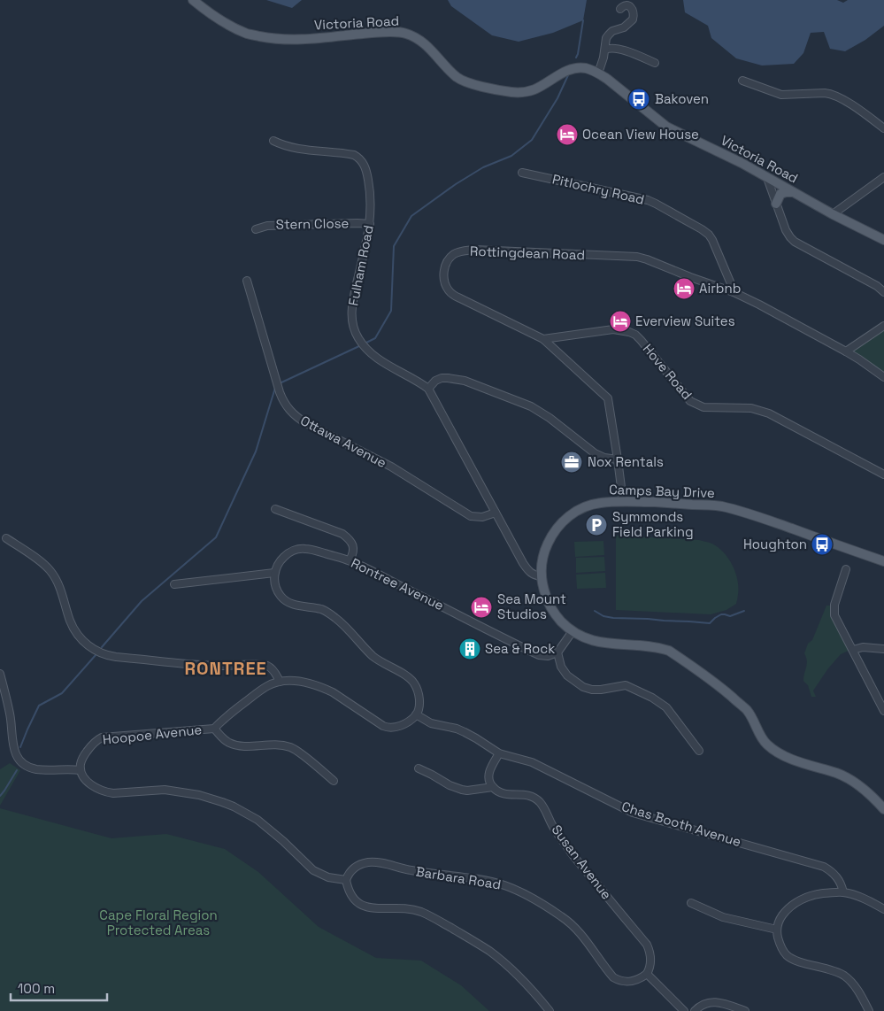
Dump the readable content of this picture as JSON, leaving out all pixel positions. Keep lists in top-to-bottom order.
{
  "streets": {
    "main road": ["Victoria Road", "Camps Bay Drive"],
    "street": [
      "Pitlochry Road",
      "Stern Close",
      "Rottingdean Road",
      "Fulham Road",
      "Hove Road",
      "Ottawa Avenue",
      "Rontree Avenue",
      "Hoopoe Avenue",
      "Chas Booth Avenue",
      "Susan Avenue",
      "Barbara Road"
    ]
  },
  "crossings": [
    ["Pitlochry Road", "Rottingdean Road"],
    ["Stern Close", "Fulham Road"],
    ["Rottingdean Road", "Hove Road"],
    ["Rottingdean Road", "Camps Bay Drive"],
    ["Fulham Road", "Ottawa Avenue"],
    ["Fulham Road", "Camps Bay Drive"],
    ["Susan Avenue", "Barbara Road"]
  ],
  "districts": ["RONTREE"],
  "parks": ["Cape Floral Region Protected Areas"],
  "places": {
    "bus stop": ["Bakoven", "Houghton"],
    "hotel": [
      "Ocean View House",
      "Airbnb",
      "Everview Suites",
      "Sea Mount Studios"
    ],
    "office": ["Nox Rentals"],
    "parking": ["Symmonds Field Parking"],
    "building": ["Sea & Rock"]
  },
  "scale_bar": "100 m"
}
